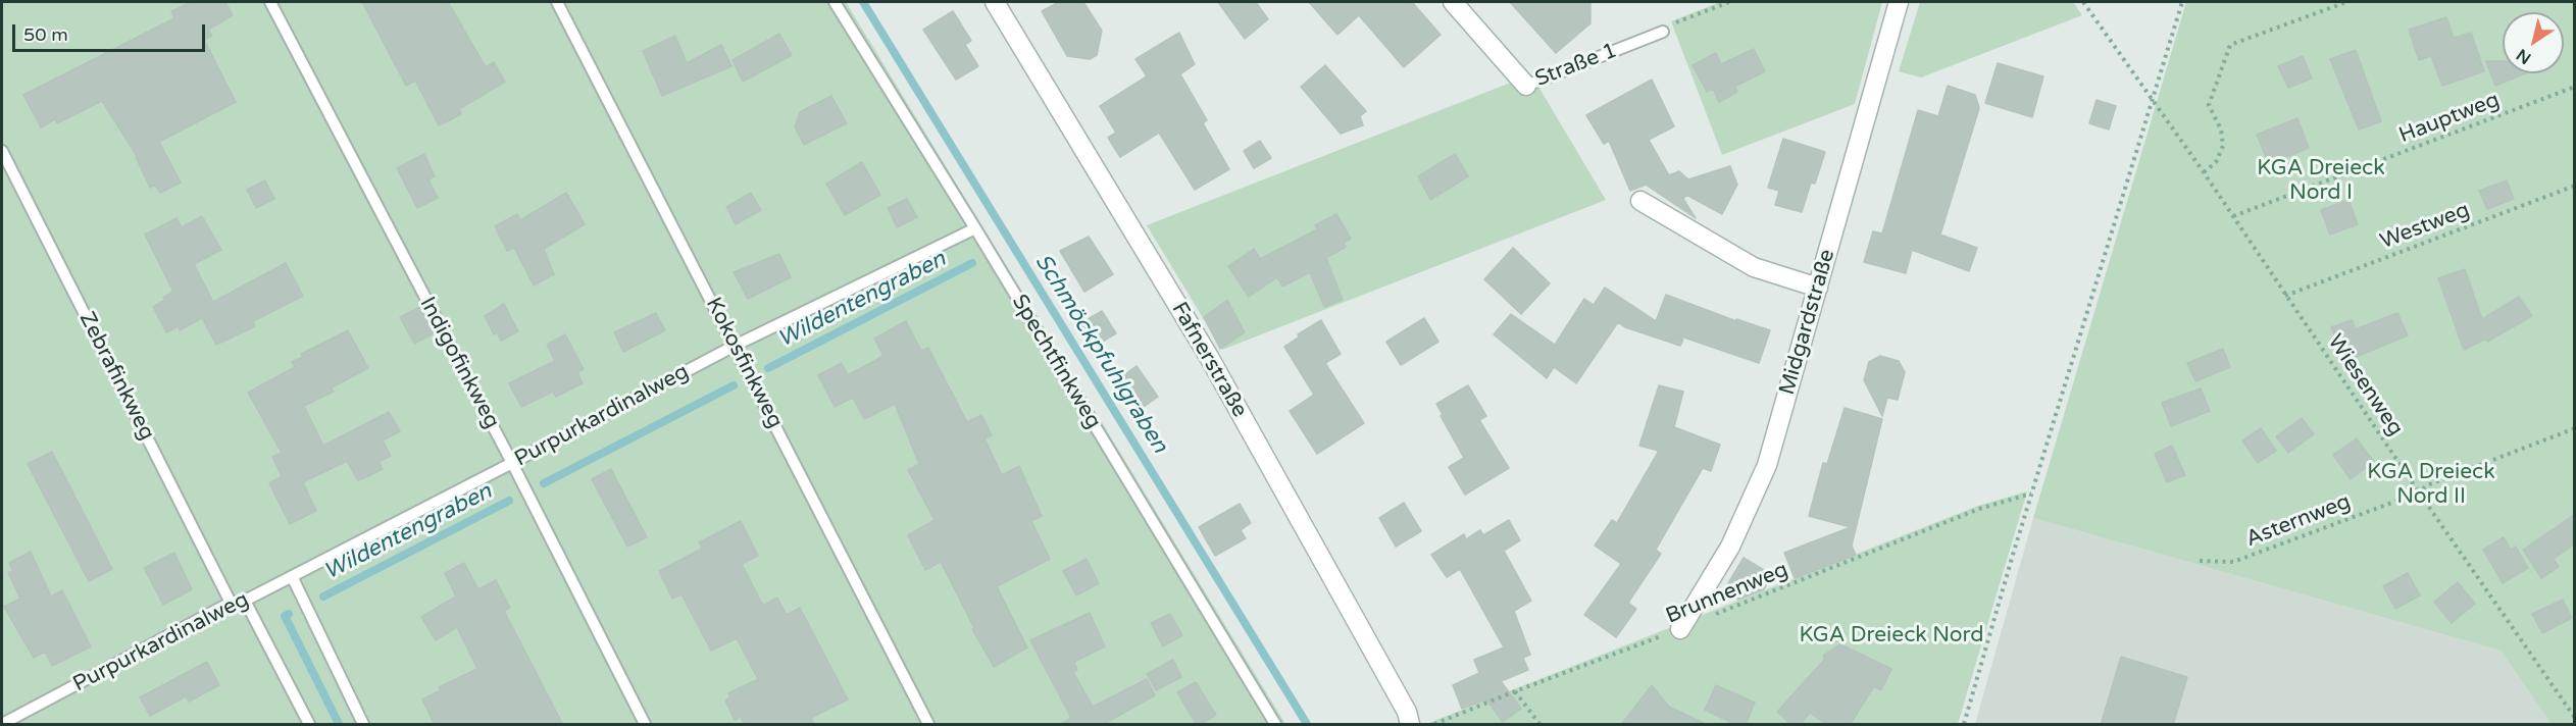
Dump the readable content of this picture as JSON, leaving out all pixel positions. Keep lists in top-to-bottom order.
{
  "streets": {
    "street": ["Straße 1", "Midgardstraße", "Fafnerstraße"],
    "lane": [
      "Spechtfinkweg",
      "Indigofinkweg",
      "Kokosfinkweg",
      "Zebrafinkweg",
      "Purpurkardinalweg"
    ],
    "path": [
      "Hauptweg",
      "Westweg",
      "Wiesenweg",
      "Asternweg",
      "Brunnenweg"
    ]
  },
  "crossings": [
    ["Hauptweg", "Wiesenweg"],
    ["Westweg", "Wiesenweg"],
    ["Midgardstraße", "Brunnenweg"],
    ["Spechtfinkweg", "Purpurkardinalweg"],
    ["Indigofinkweg", "Purpurkardinalweg"],
    ["Kokosfinkweg", "Purpurkardinalweg"],
    ["Zebrafinkweg", "Purpurkardinalweg"],
    ["Wiesenweg", "Asternweg"]
  ],
  "water": ["Wildentengraben", "Schmöckpfuhlgraben"],
  "parks": ["KGA Dreieck Nord I", "KGA Dreieck Nord II", "KGA Dreieck Nord"],
  "scale_bar": "50 m",
  "north": "bottom left"
}
